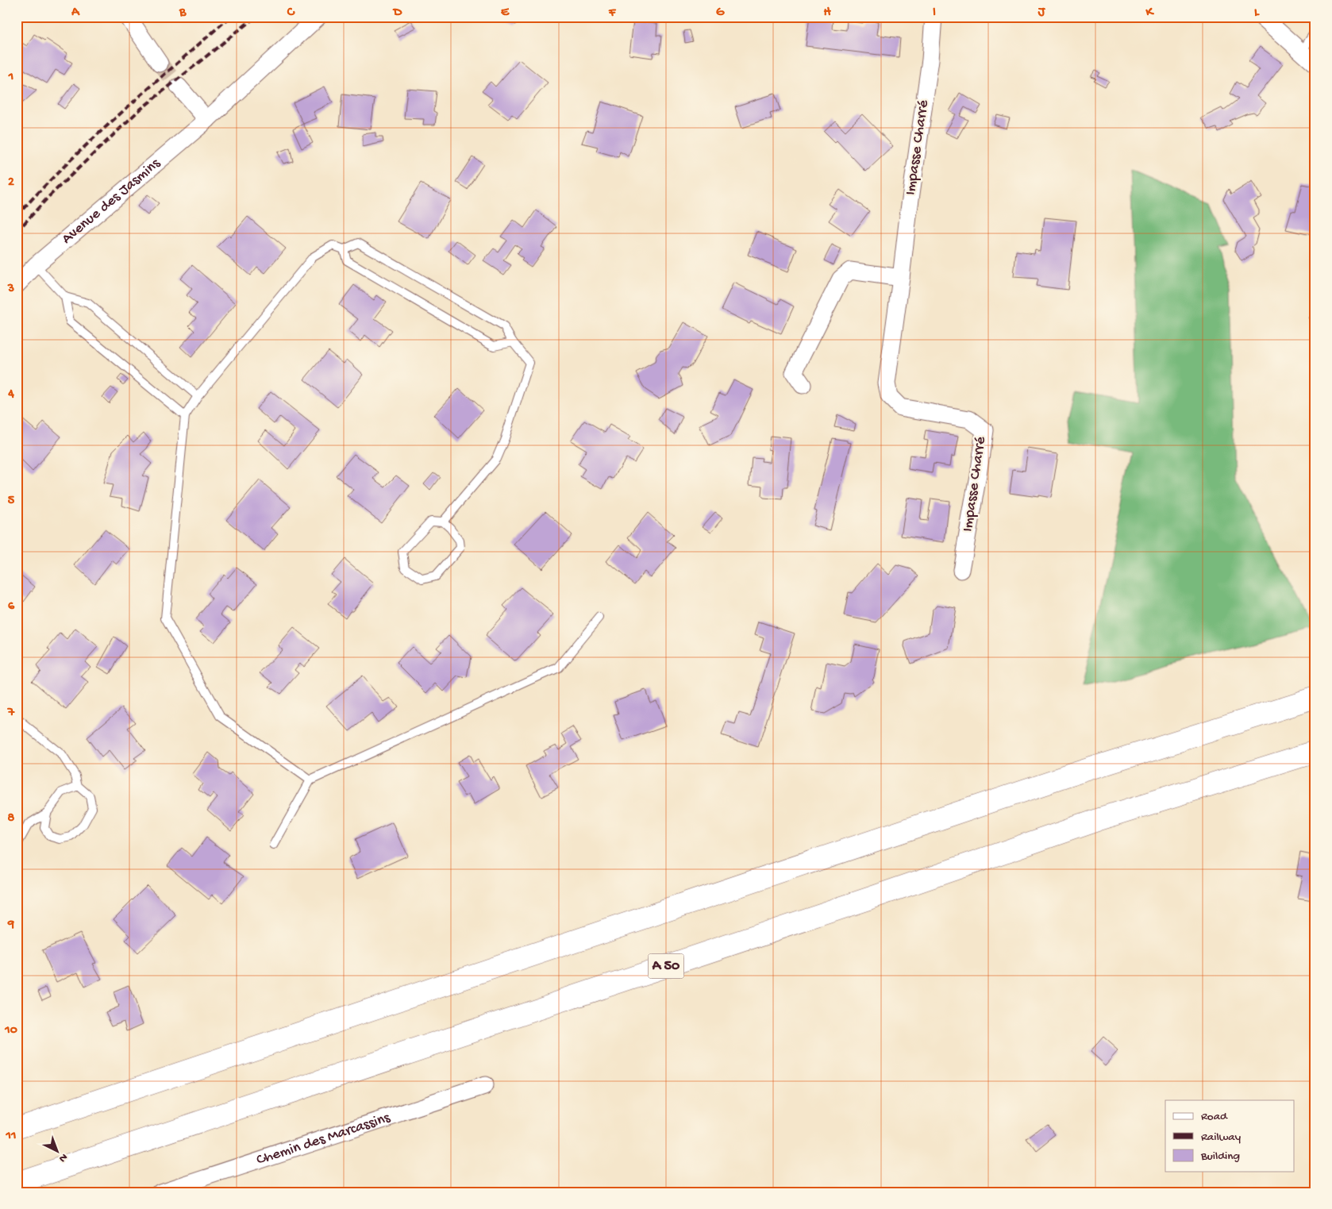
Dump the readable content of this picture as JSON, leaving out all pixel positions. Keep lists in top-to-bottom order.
{
  "streets": {
    "highway": ["A 50"],
    "street": ["Impasse Charré", "Avenue des Jasmins", "Chemin des Marcassins"]
  },
  "legend": ["Road", "Railway", "Building"],
  "north": "bottom right",
  "grid": {
    "columns": [
      "A",
      "B",
      "C",
      "D",
      "E",
      "F",
      "G",
      "H",
      "I",
      "J",
      "K",
      "L"
    ],
    "rows": [
      "1",
      "2",
      "3",
      "4",
      "5",
      "6",
      "7",
      "8",
      "9",
      "10",
      "11"
    ]
  }
}
